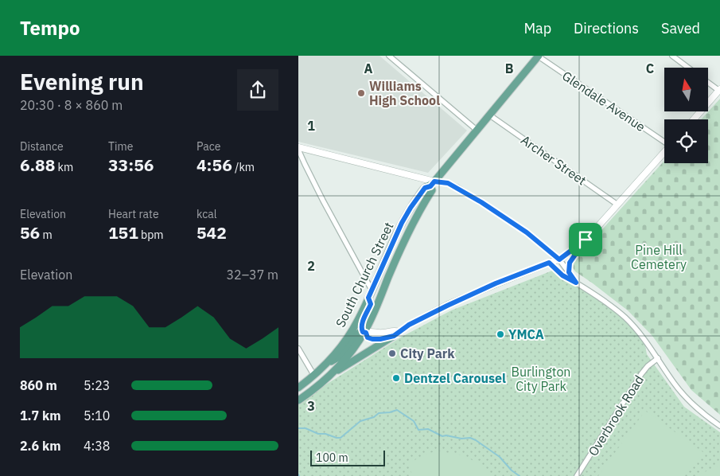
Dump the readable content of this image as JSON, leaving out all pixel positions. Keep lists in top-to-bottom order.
{
  "streets": {
    "main road": ["South Church Street"],
    "street": ["Glendale Avenue", "Archer Street", "Overbrook Road"]
  },
  "crossings": [
    ["Glendale Avenue", "South Church Street"],
    ["Archer Street", "South Church Street"]
  ],
  "parks": ["Pine Hill Cemetery", "Burlington City Park"],
  "places": [
    "Williams High School",
    "YMCA",
    "City Park",
    "Dentzel Carousel"
  ],
  "scale_bar": "100 m",
  "north": "top",
  "page": {
    "header": "Tempo",
    "nav": ["Map", "Directions", "Saved"],
    "heading": ["Evening run", "20:30 · 8 × 860 m"],
    "stats": [
      ["Distance", "6.88 km"],
      ["Time", "33:56"],
      ["Pace", "4:56 /km"],
      ["Elevation", "56 m"],
      ["Heart rate", "151 bpm"],
      ["kcal", "542"]
    ],
    "chart": ["Elevation", "32–37 m"],
    "list": [
      {
        "name": "860 m",
        "note": "5:23"
      },
      {
        "name": "1.7 km",
        "note": "5:10"
      },
      {
        "name": "2.6 km",
        "note": "4:38"
      }
    ],
    "scale": "100 m"
  },
  "grid": {
    "columns": ["A", "B", "C"],
    "rows": ["1", "2", "3"]
  }
}
